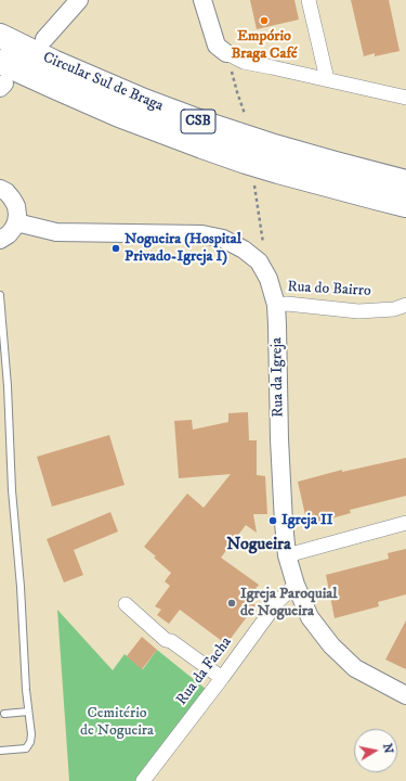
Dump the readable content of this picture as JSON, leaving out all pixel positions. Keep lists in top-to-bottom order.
{
  "streets": {
    "highway": ["Circular Sul de Braga", "CSB"],
    "street": ["Rua do Bairro", "Rua da Igreja", "Rua da Facha"]
  },
  "crossings": [
    ["Rua do Bairro", "Rua da Igreja"],
    ["Rua da Igreja", "Rua da Facha"]
  ],
  "districts": ["Nogueira"],
  "parks": ["Cemitério de Nogueira"],
  "places": [
    "Empório Braga Café",
    "Nogueira (Hospital Privado-Igreja I)",
    "Igreja II",
    "Igreja Paroquial de Nogueira"
  ],
  "north": "right"
}
